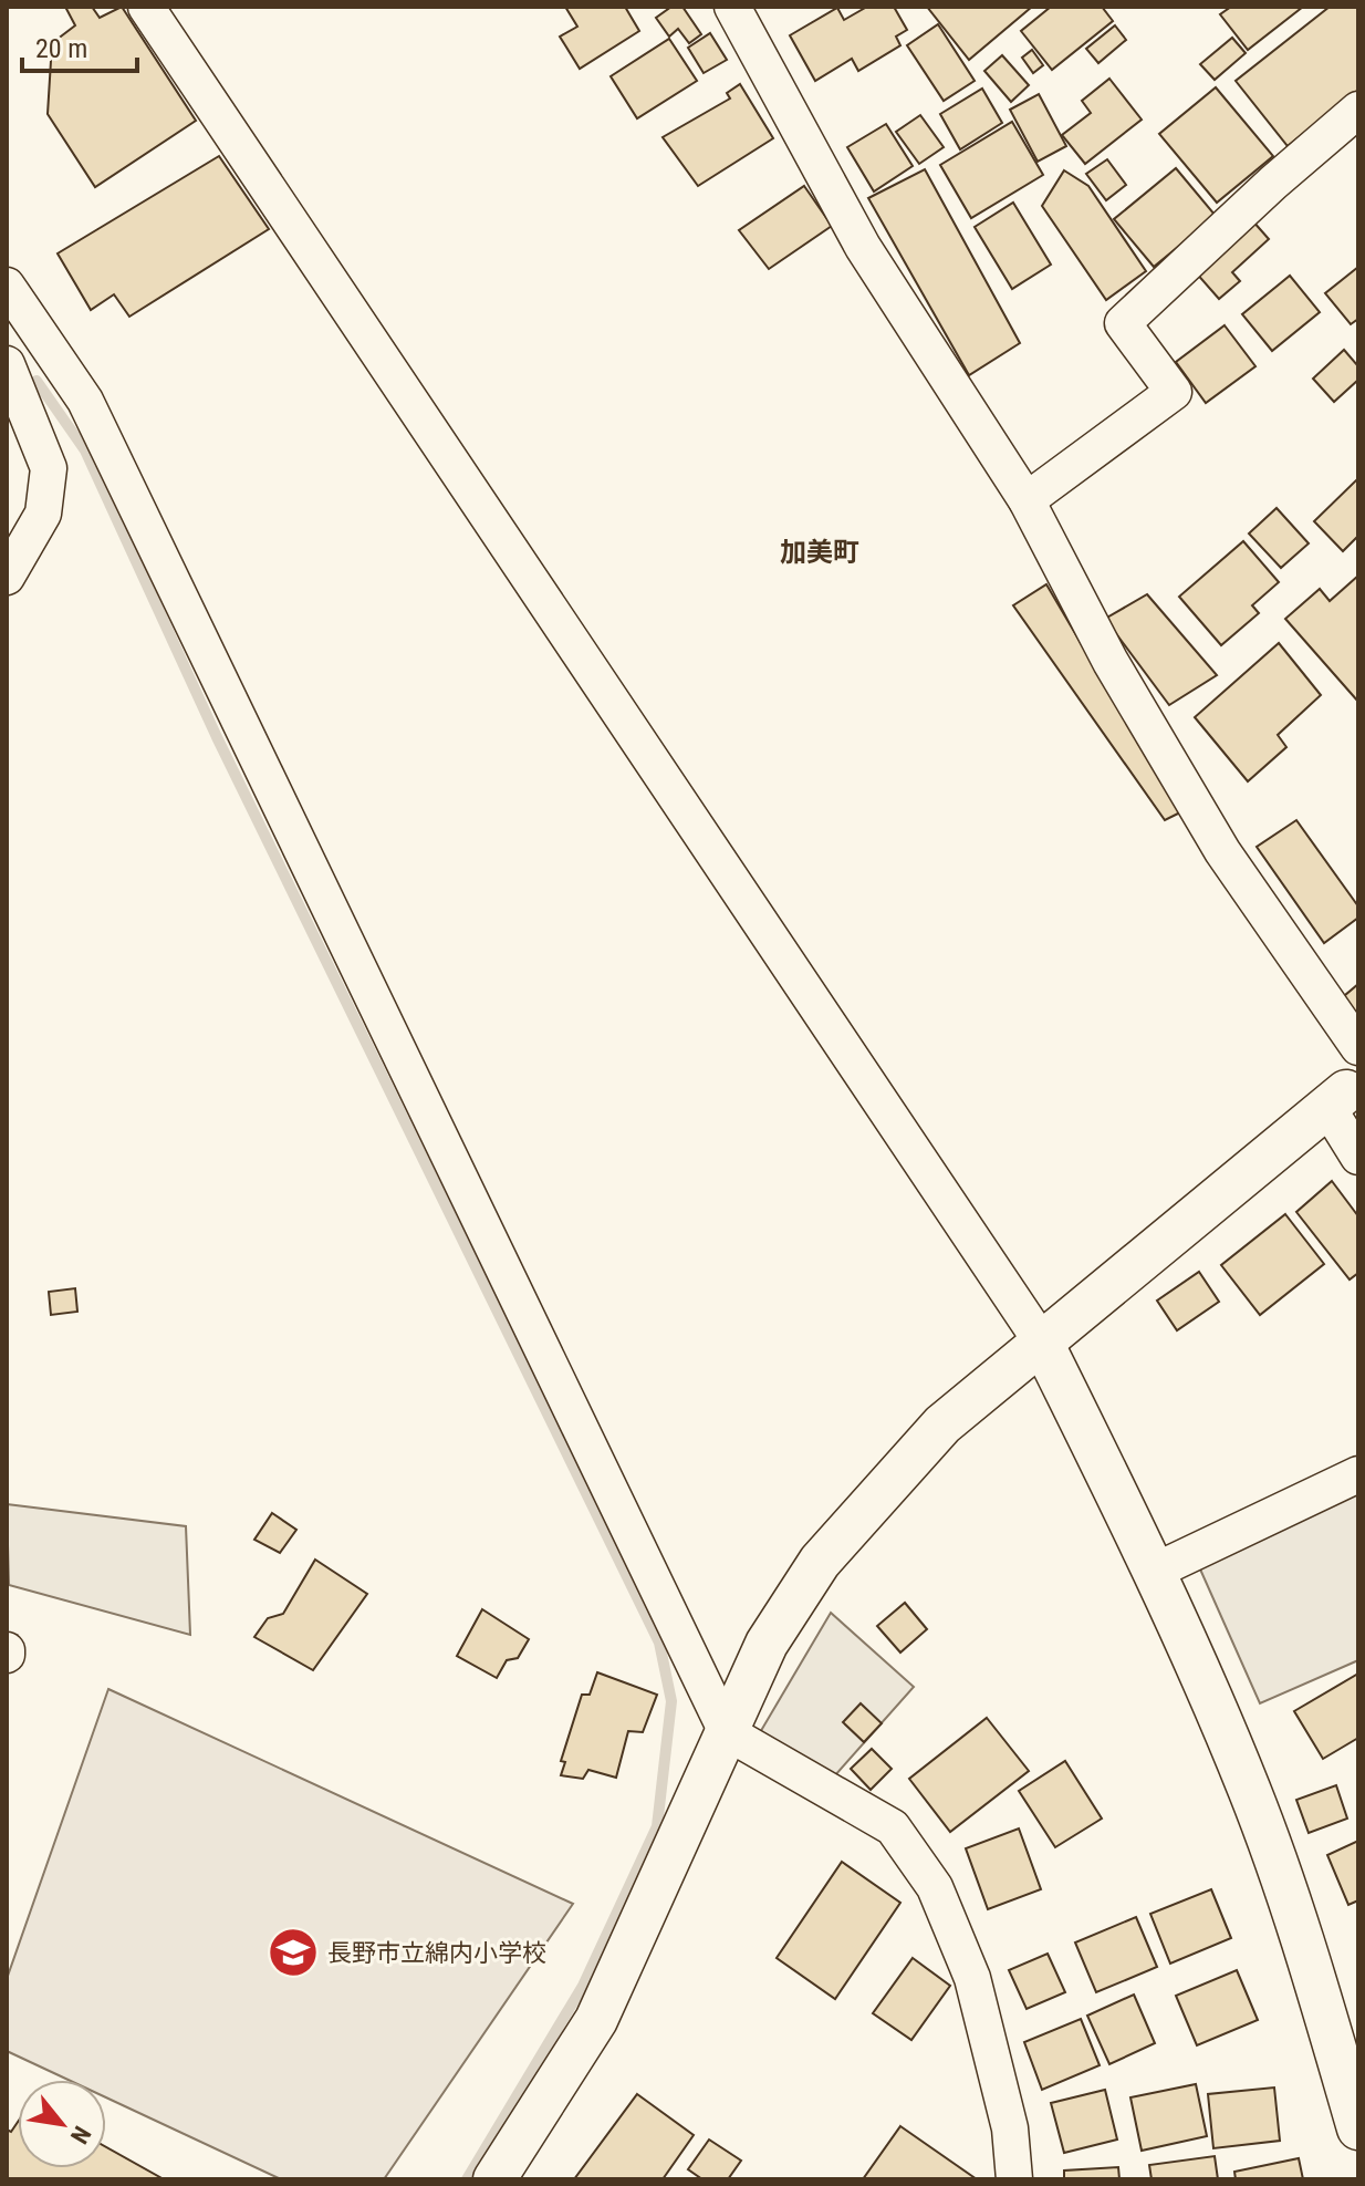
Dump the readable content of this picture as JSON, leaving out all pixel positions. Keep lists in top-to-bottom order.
{
  "districts": ["加美町"],
  "places": {
    "school or university": ["長野市立綿内小学校"]
  },
  "scale_bar": "20 m",
  "north": "bottom right"
}
